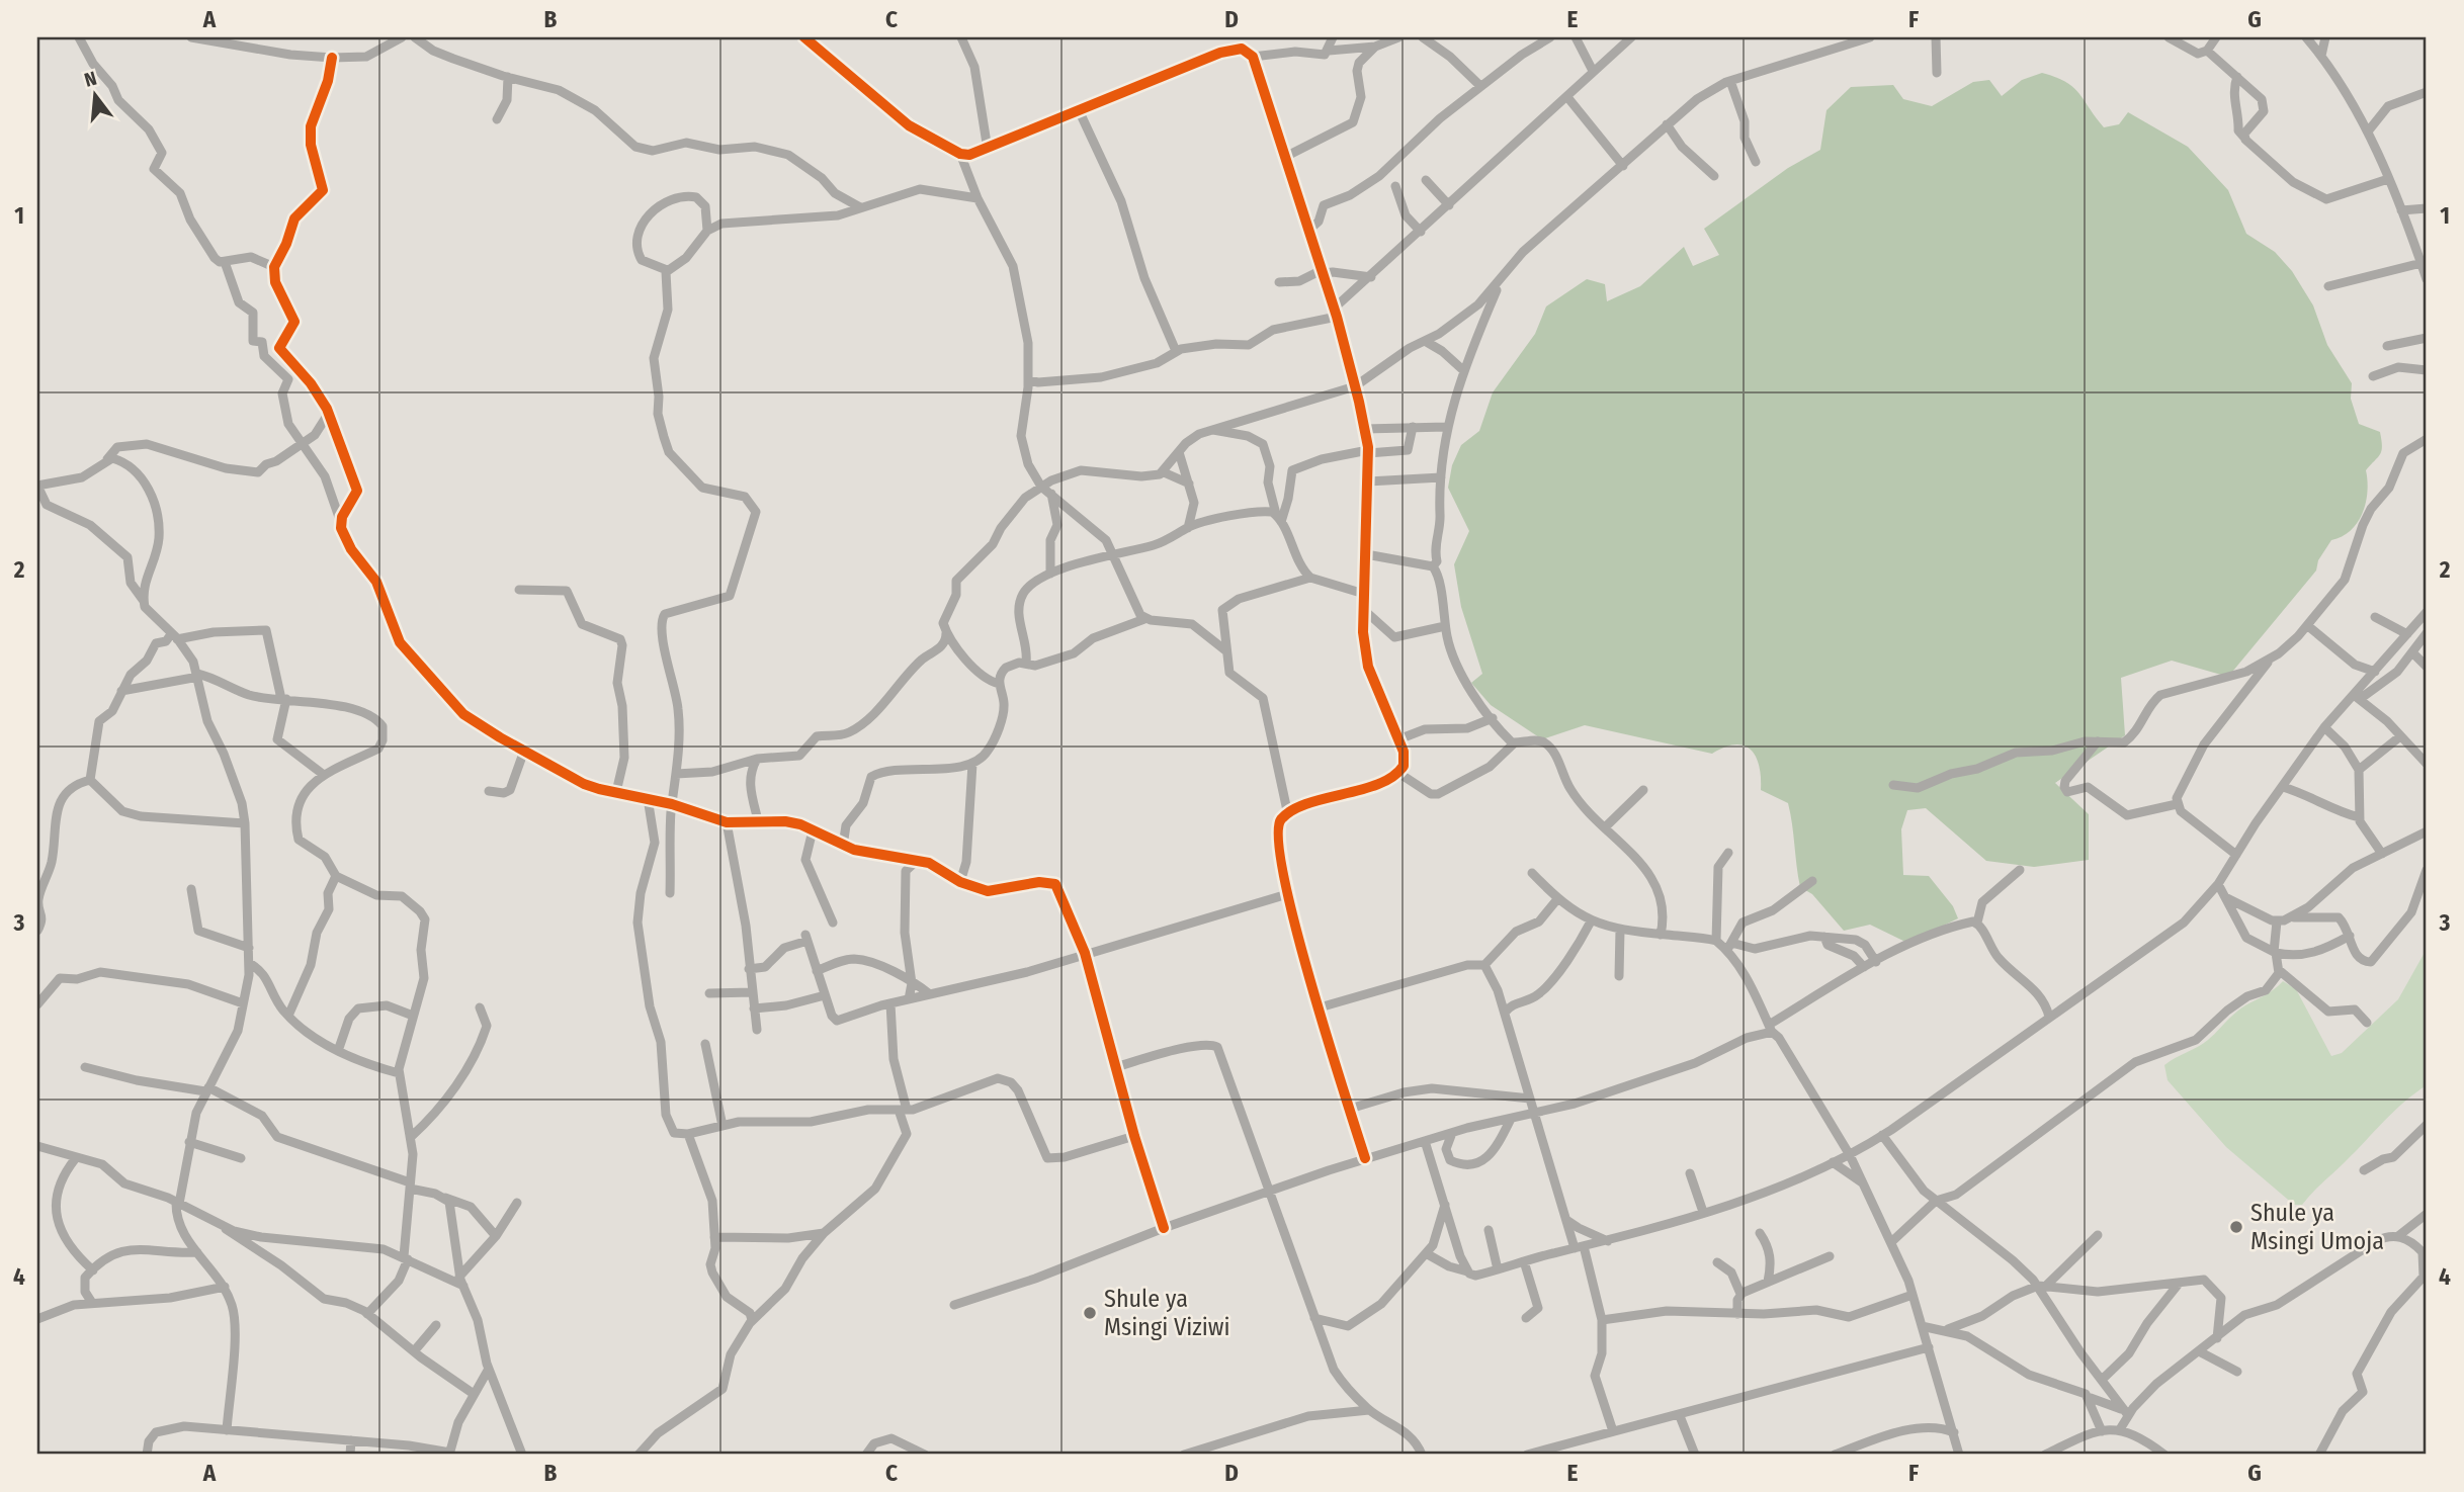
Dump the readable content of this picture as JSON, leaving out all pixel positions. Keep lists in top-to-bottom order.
{
  "places": ["Shule ya Msingi Umoja", "Shule ya Msingi Viziwi"],
  "north": "top",
  "grid": {
    "columns": [
      "A",
      "B",
      "C",
      "D",
      "E",
      "F",
      "G"
    ],
    "rows": [
      "1",
      "2",
      "3",
      "4"
    ]
  }
}
